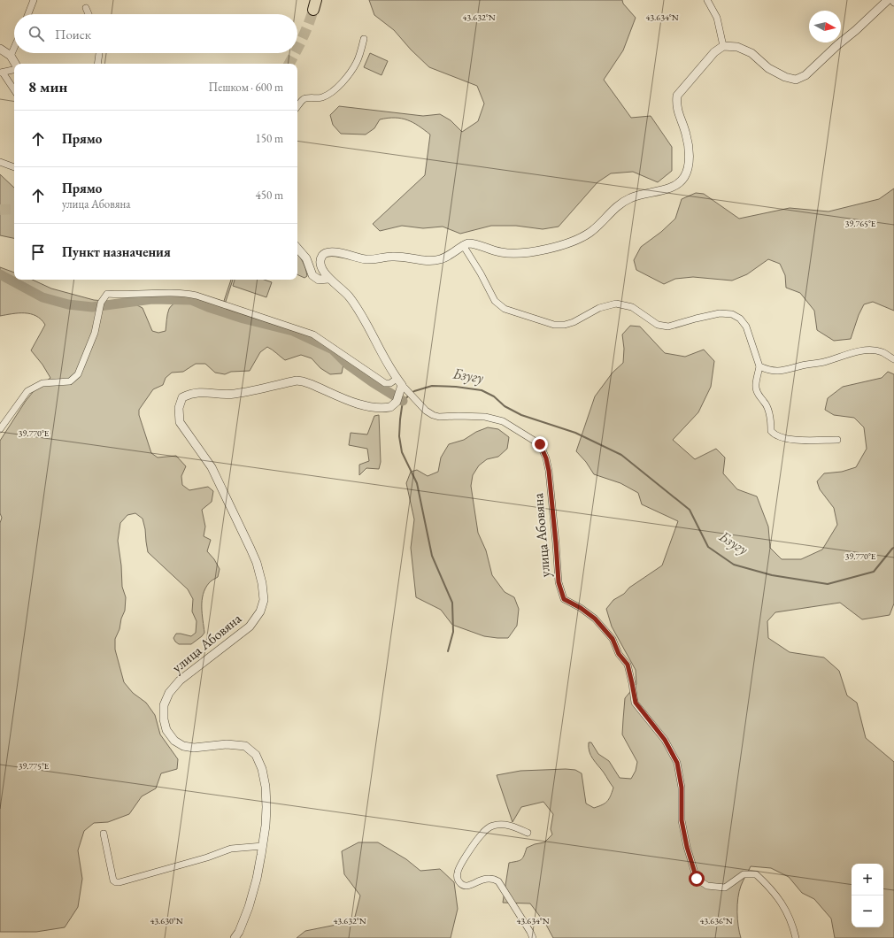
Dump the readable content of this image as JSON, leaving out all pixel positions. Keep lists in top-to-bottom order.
{
  "streets": {
    "street": ["улица Абовяна"]
  },
  "water": ["Бзугу"],
  "north": "right",
  "page": {
    "search": "Поиск",
    "heading": ["8 мин", "Пешком · 600 m"],
    "list": [
      ["Прямо", "150 m"],
      ["Прямо", "улица Абовяна", "450 m"],
      "Пункт назначения"
    ],
    "map_buttons": ["+", "−"]
  },
  "coordinates": [
    "43.632°N",
    "43.634°N",
    "39.765°E",
    "39.770°E",
    "39.775°E",
    "43.630°N",
    "43.636°N"
  ]
}
